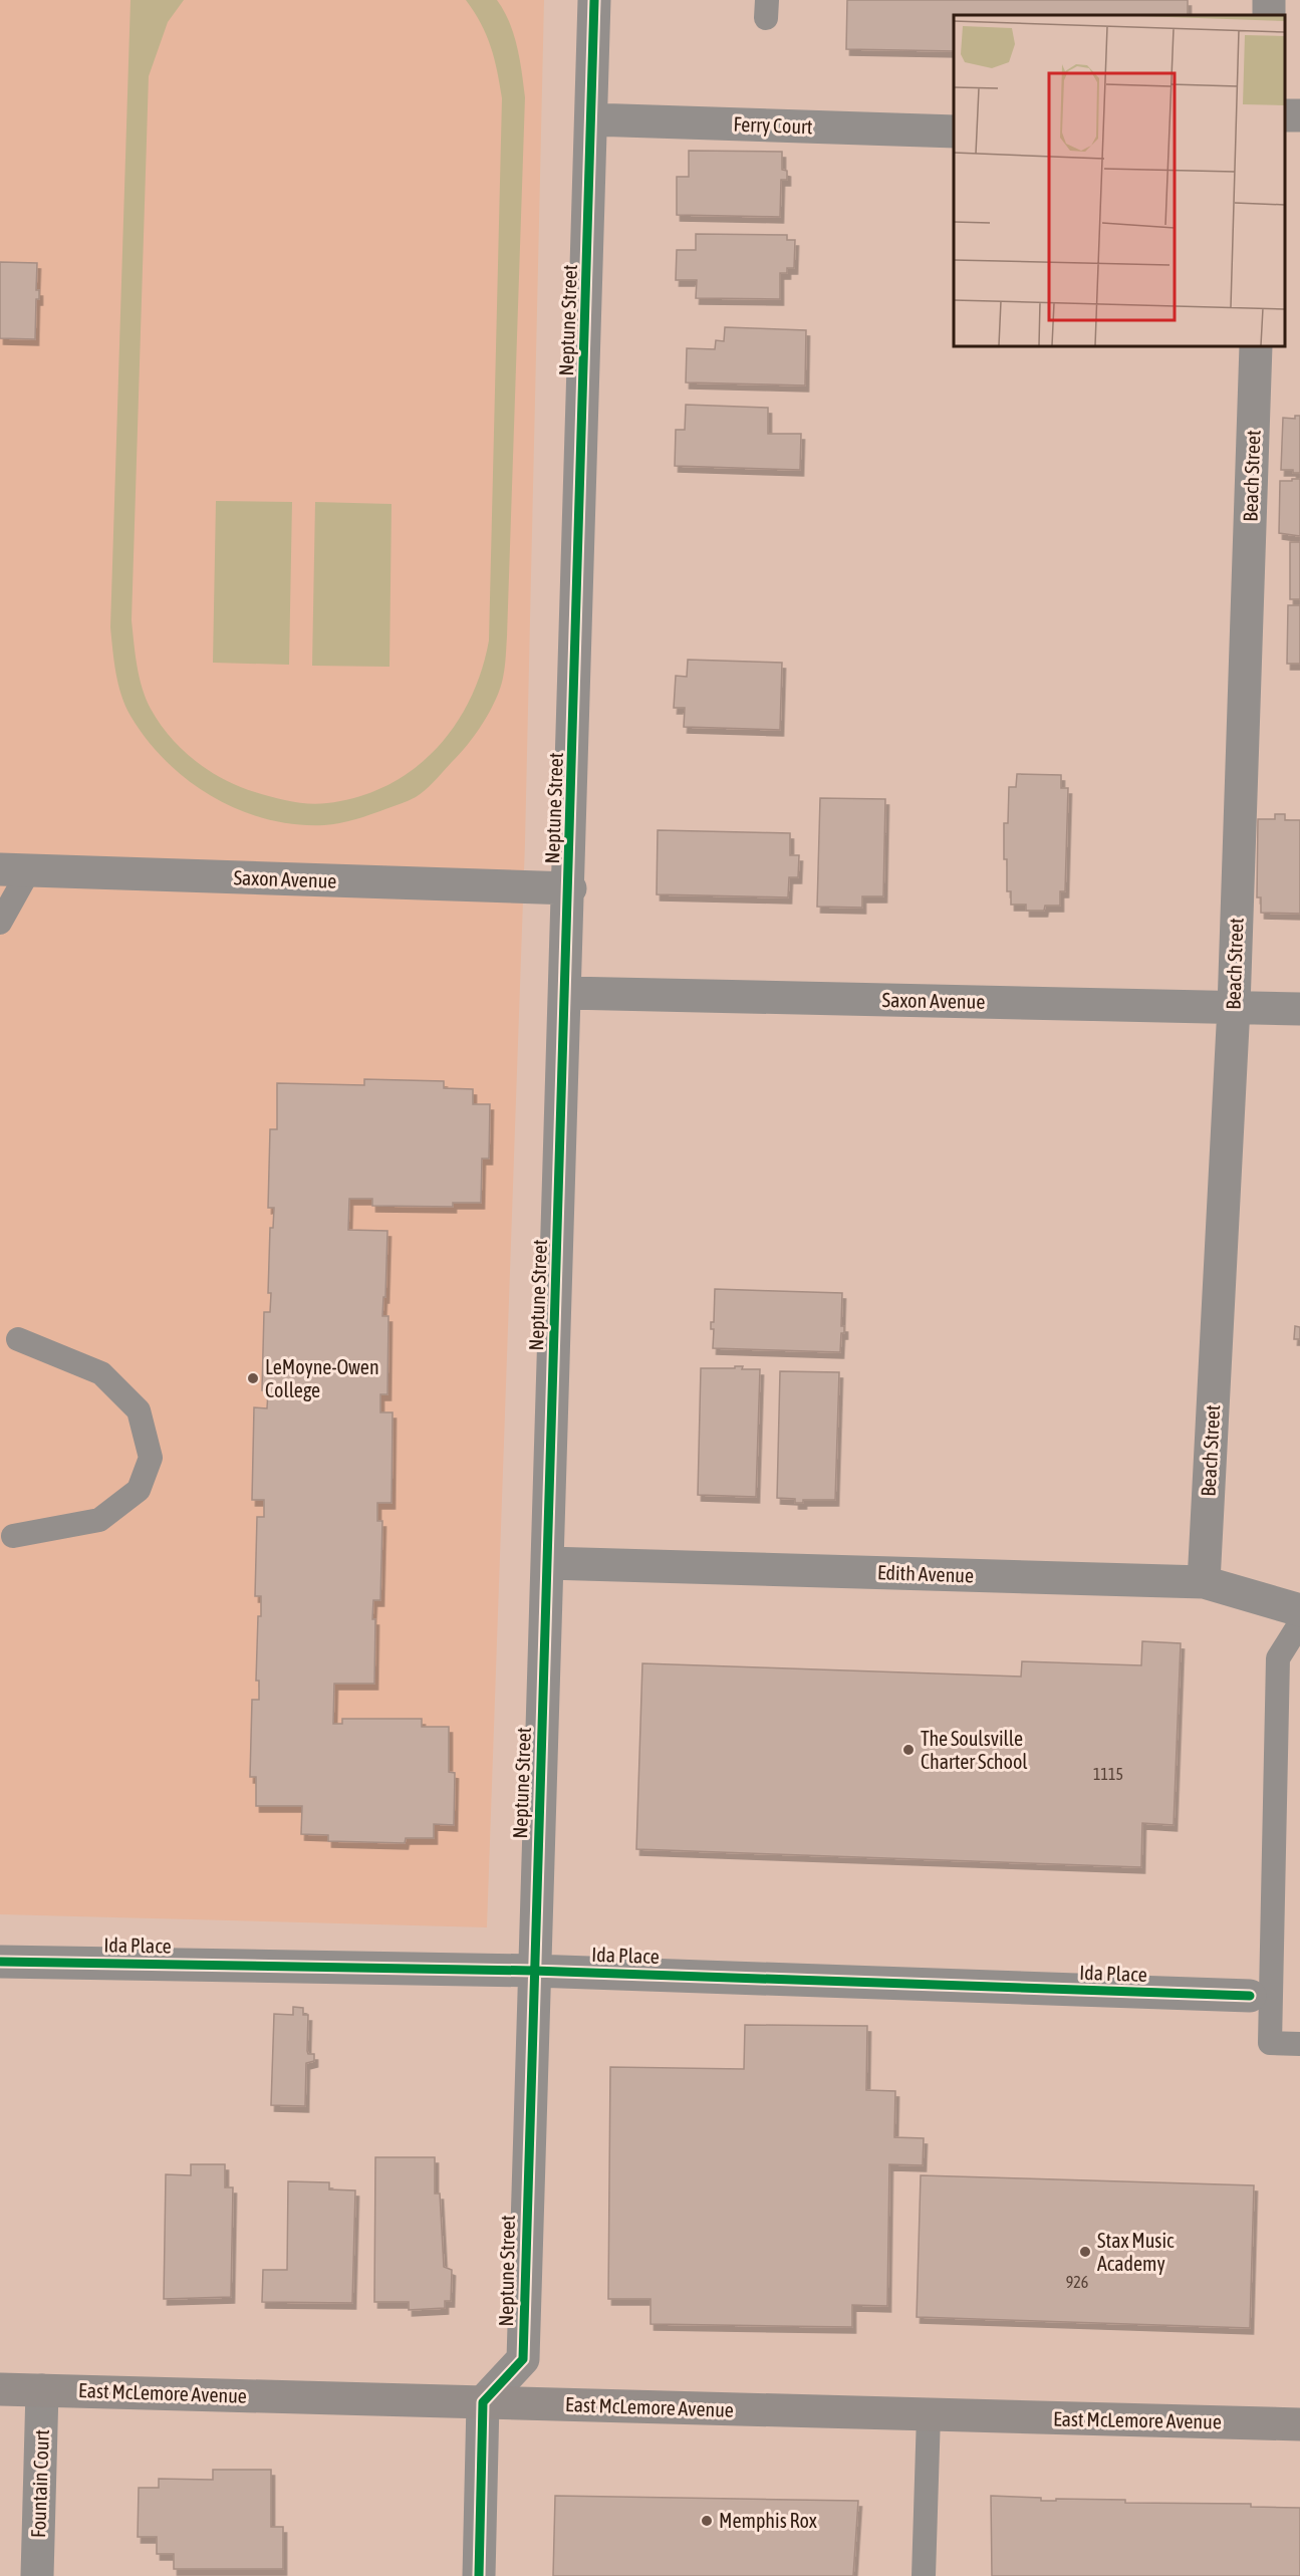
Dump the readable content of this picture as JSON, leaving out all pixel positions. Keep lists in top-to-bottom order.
{
  "streets": {
    "main road": ["East McLemore Avenue"],
    "street": [
      "Ferry Court",
      "Neptune Street",
      "Beach Street",
      "Saxon Avenue",
      "Edith Avenue",
      "Ida Place",
      "Fountain Court"
    ]
  },
  "crossings": [
    ["Ferry Court", "Neptune Street"],
    ["Neptune Street", "Saxon Avenue"],
    ["Neptune Street", "Edith Avenue"],
    ["Neptune Street", "Ida Place"],
    ["Neptune Street", "East McLemore Avenue"],
    ["Beach Street", "Saxon Avenue"],
    ["Beach Street", "Edith Avenue"],
    ["East McLemore Avenue", "Fountain Court"]
  ],
  "places": [
    "LeMoyne-Owen College",
    "The Soulsville Charter School",
    "Stax Music Academy",
    "Memphis Rox"
  ],
  "house_numbers": ["1115", "926"]
}
